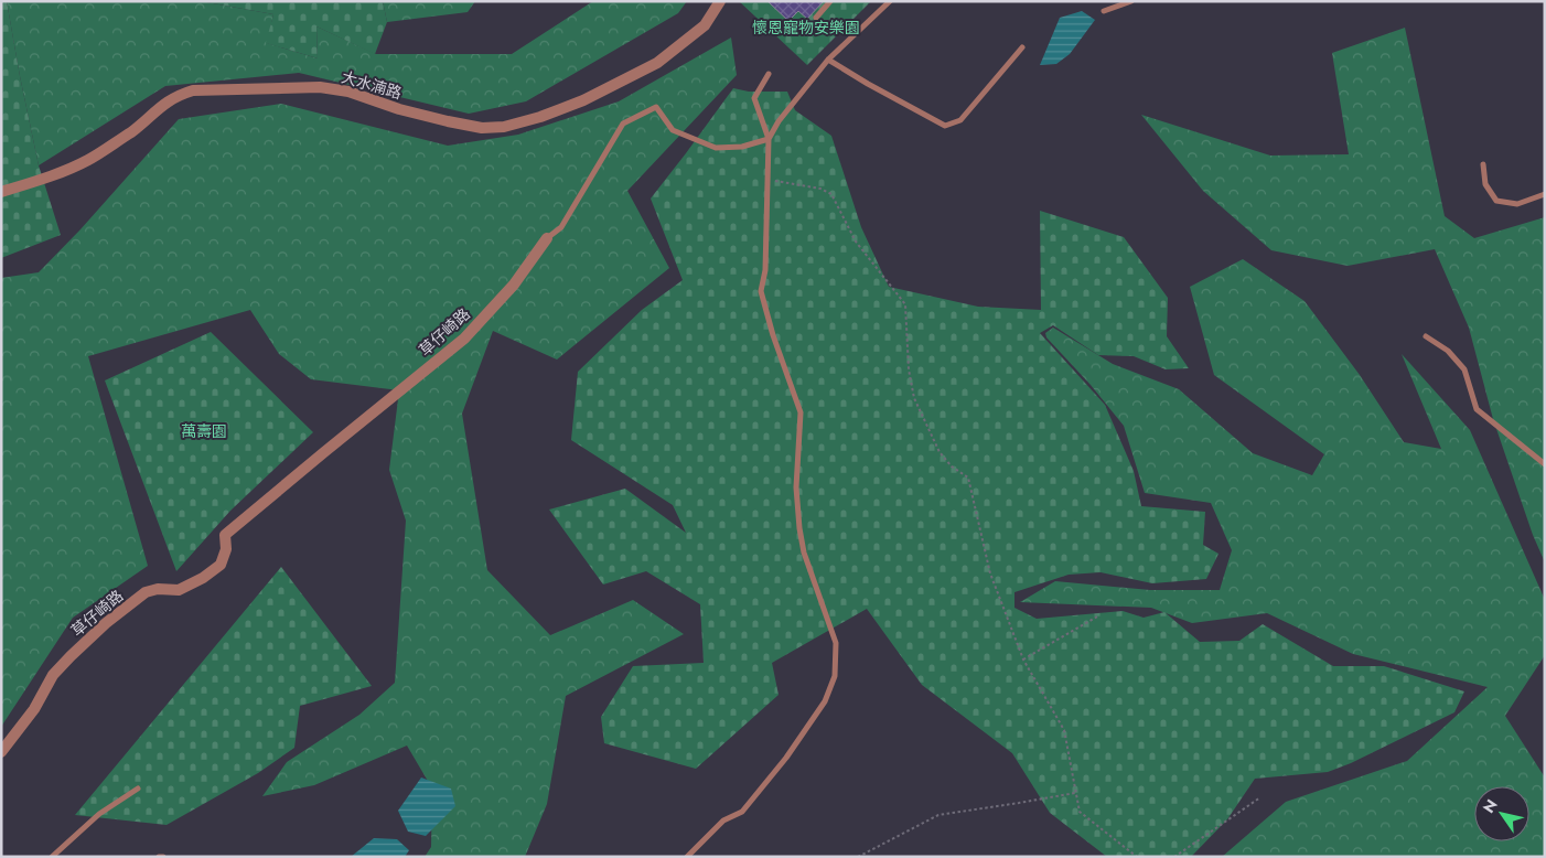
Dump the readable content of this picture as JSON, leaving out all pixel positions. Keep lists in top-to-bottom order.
{
  "streets": {
    "street": ["大水湳路", "草仔崎路"]
  },
  "parks": ["懷恩寵物安樂園", "萬壽園"],
  "north": "top left"
}
